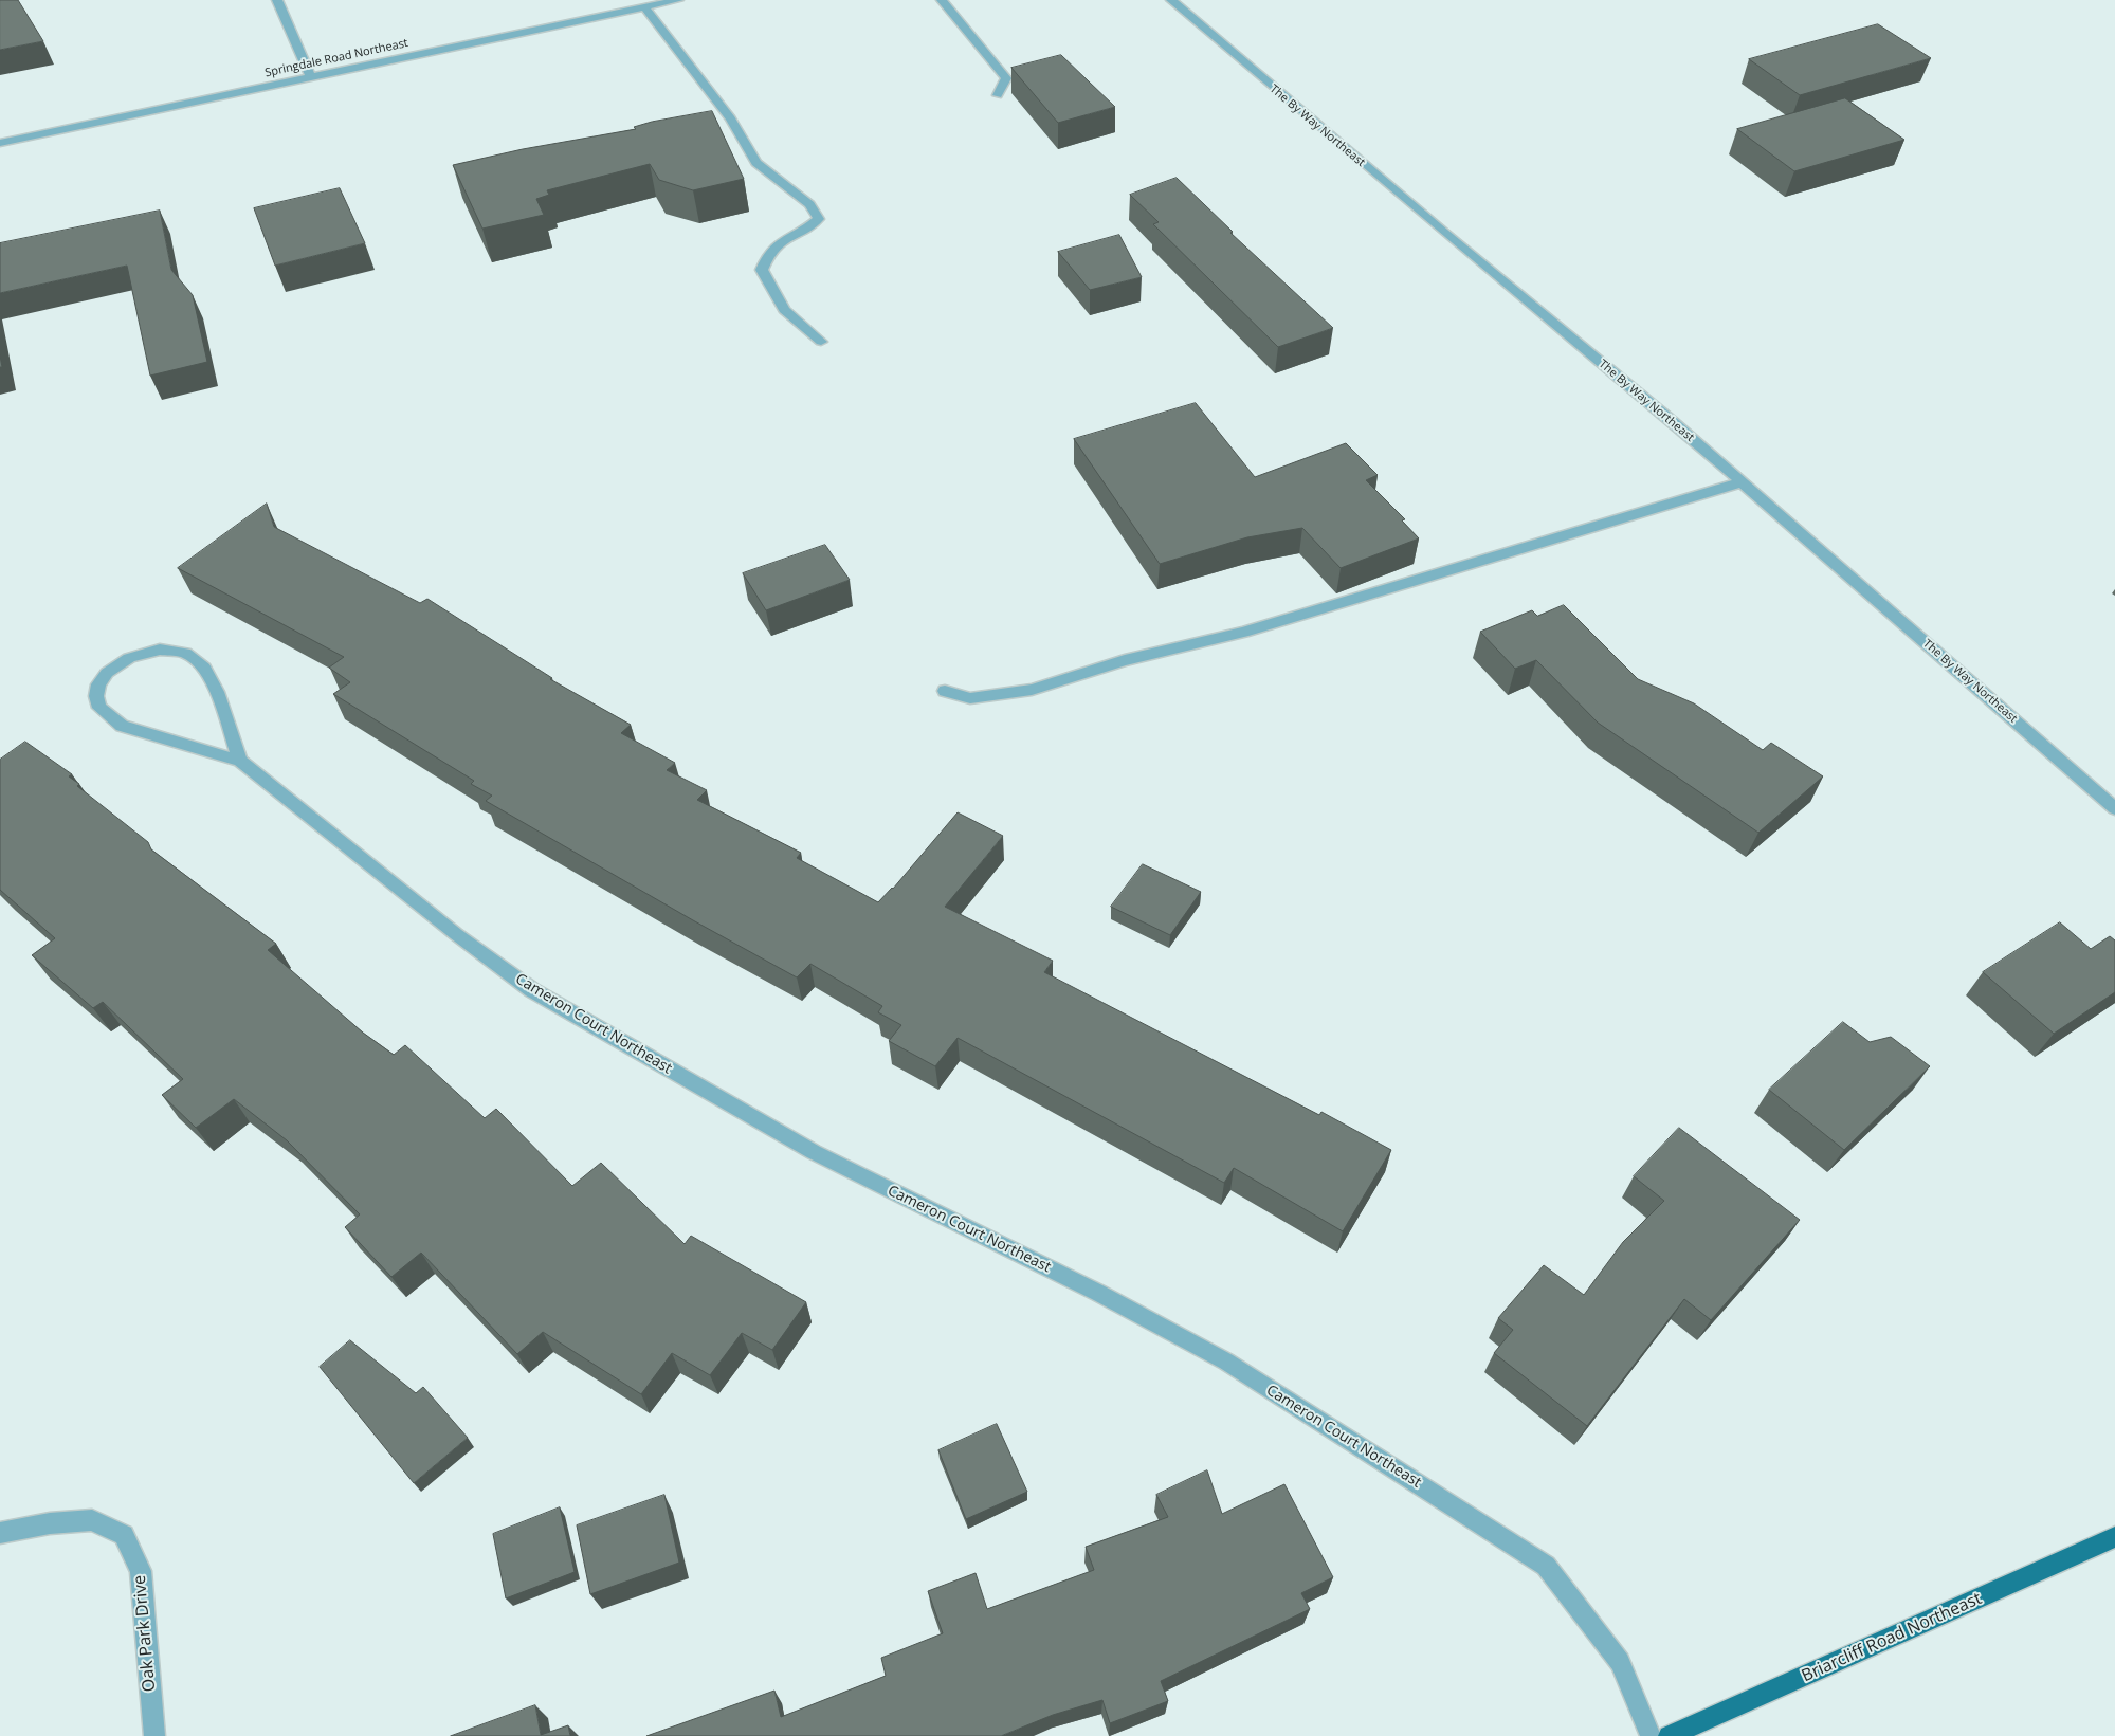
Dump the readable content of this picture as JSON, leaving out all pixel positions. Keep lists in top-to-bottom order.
{
  "streets": {
    "main road": ["Briarcliff Road Northeast"],
    "street": [
      "Springdale Road Northeast",
      "The By Way Northeast",
      "Cameron Court Northeast",
      "Oak Park Drive"
    ]
  }
}
